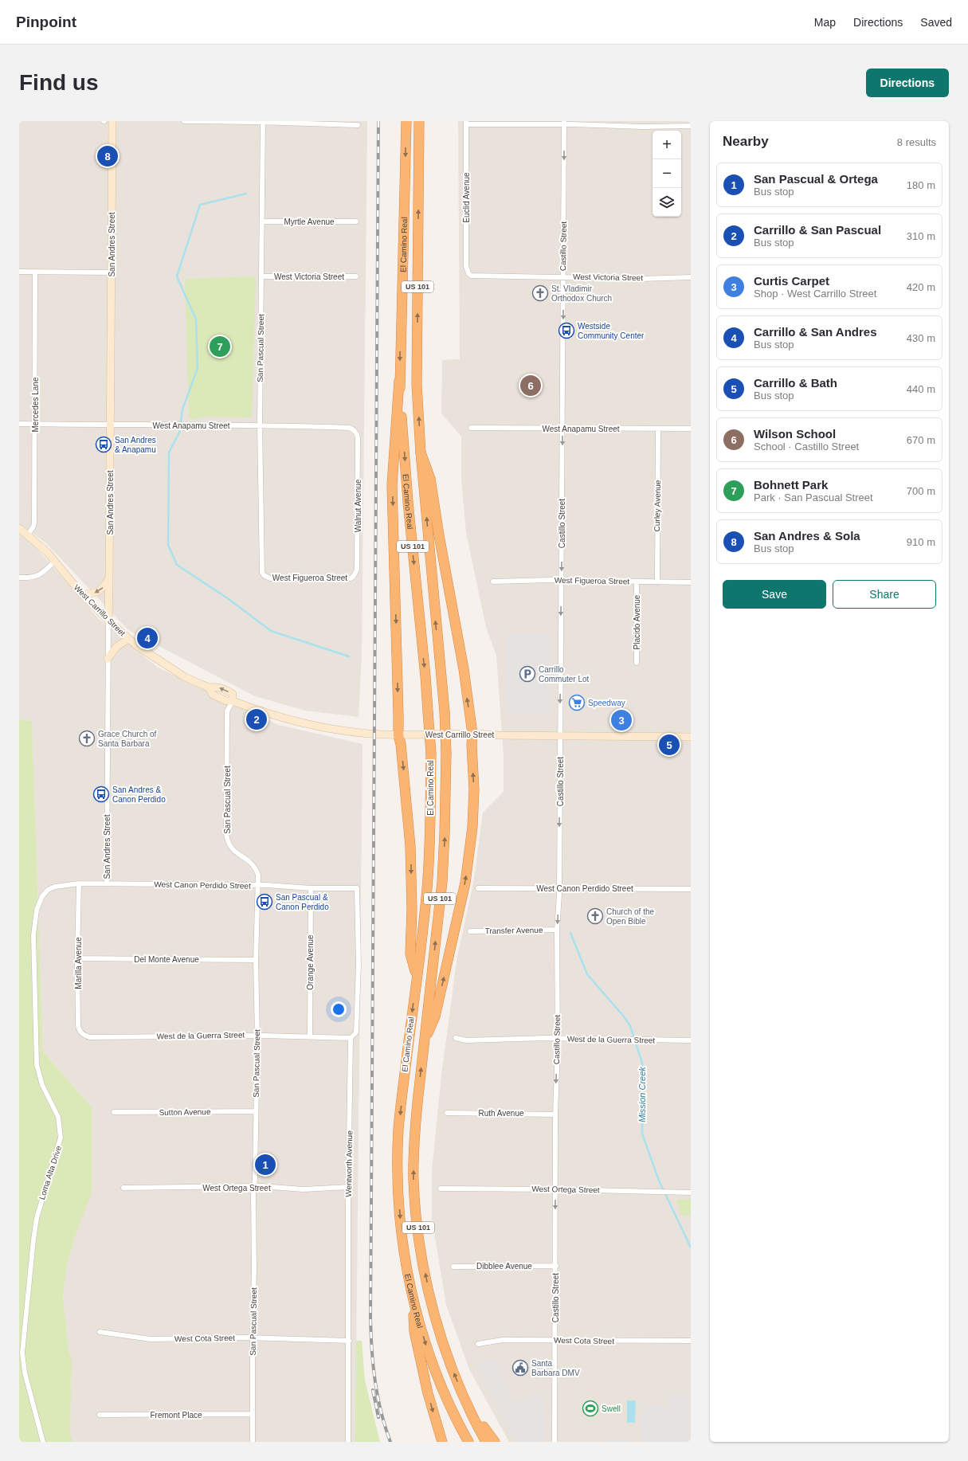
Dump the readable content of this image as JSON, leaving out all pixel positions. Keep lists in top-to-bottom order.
{
  "streets": {
    "highway": ["El Camino Real", "US 101"],
    "main road": ["San Andres Street", "West Carrillo Street"],
    "street": [
      "Euclid Avenue",
      "Myrtle Avenue",
      "Castillo Street",
      "West Victoria Street",
      "San Pascual Street",
      "Mercedes Lane",
      "West Anapamu Street",
      "Walnut Avenue",
      "Curley Avenue",
      "West Figueroa Street",
      "Placido Avenue",
      "West Canon Perdido Street",
      "Transfer Avenue",
      "Del Monte Avenue",
      "Orange Avenue",
      "Marilla Avenue",
      "West de la Guerra Street",
      "Sutton Avenue",
      "Ruth Avenue",
      "Wentworth Avenue",
      "Loma Alta Drive",
      "West Ortega Street",
      "Dibblee Avenue",
      "West Cota Street",
      "Fremont Place"
    ]
  },
  "crossings": [
    ["Euclid Avenue", "West Victoria Street"],
    ["Myrtle Avenue", "San Pascual Street"],
    ["San Andres Street", "West Anapamu Street"],
    ["San Andres Street", "West Carrillo Street"],
    ["San Andres Street", "West Canon Perdido Street"],
    ["Castillo Street", "West Victoria Street"],
    ["Castillo Street", "West Anapamu Street"],
    ["Castillo Street", "West Figueroa Street"],
    ["Castillo Street", "West Carrillo Street"],
    ["Castillo Street", "West Canon Perdido Street"],
    ["Castillo Street", "Transfer Avenue"],
    ["Castillo Street", "West de la Guerra Street"],
    ["Castillo Street", "Ruth Avenue"],
    ["Castillo Street", "West Ortega Street"],
    ["Castillo Street", "Dibblee Avenue"],
    ["Castillo Street", "West Cota Street"],
    ["West Victoria Street", "San Pascual Street"],
    ["San Pascual Street", "West Anapamu Street"],
    ["San Pascual Street", "West Figueroa Street"],
    ["San Pascual Street", "West Carrillo Street"],
    ["San Pascual Street", "West Canon Perdido Street"],
    ["San Pascual Street", "Del Monte Avenue"],
    ["San Pascual Street", "West de la Guerra Street"],
    ["San Pascual Street", "Sutton Avenue"],
    ["San Pascual Street", "West Ortega Street"],
    ["San Pascual Street", "West Cota Street"],
    ["San Pascual Street", "Fremont Place"],
    ["Mercedes Lane", "West Anapamu Street"],
    ["Mercedes Lane", "West Carrillo Street"],
    ["West Anapamu Street", "Walnut Avenue"],
    ["West Anapamu Street", "Curley Avenue"],
    ["Walnut Avenue", "West Figueroa Street"],
    ["Curley Avenue", "West Figueroa Street"],
    ["West Figueroa Street", "Placido Avenue"],
    ["West Canon Perdido Street", "Orange Avenue"],
    ["West Canon Perdido Street", "Marilla Avenue"],
    ["West Canon Perdido Street", "Wentworth Avenue"],
    ["West Canon Perdido Street", "Loma Alta Drive"],
    ["Del Monte Avenue", "Marilla Avenue"],
    ["Orange Avenue", "West de la Guerra Street"],
    ["Marilla Avenue", "West de la Guerra Street"],
    ["West de la Guerra Street", "Wentworth Avenue"],
    ["Wentworth Avenue", "West Ortega Street"],
    ["Wentworth Avenue", "West Cota Street"]
  ],
  "one_way": ["Castillo Street"],
  "water": ["Mission Creek"],
  "places": {
    "church": ["St. Vladimir Orthodox Church", "Grace Church of Santa Barbara", "Church of the Open Bible"],
    "bus stop": [
      "Westside Community Center",
      "San Andres & Anapamu",
      "San Andres & Canon Perdido",
      "San Pascual & Canon Perdido"
    ],
    "parking": ["Carrillo Commuter Lot"],
    "supermarket": ["Speedway"],
    "public building": ["Santa Barbara DMV"],
    "sports": ["Swell"]
  },
  "page": {
    "header": "Pinpoint",
    "nav": ["Map", "Directions", "Saved"],
    "buttons": [
      "Directions",
      ["Save", "Share"]
    ],
    "title": "Find us",
    "heading": ["Nearby", "8 results"],
    "map_buttons": ["+", "−"],
    "pins": [
      "8",
      "7",
      "6",
      "4",
      "2",
      "3",
      "5",
      "1"
    ],
    "list": [
      {
        "mark": "1",
        "name": "San Pascual & Ortega",
        "note": "Bus stop",
        "value": "180 m"
      },
      {
        "mark": "2",
        "name": "Carrillo & San Pascual",
        "note": "Bus stop",
        "value": "310 m"
      },
      {
        "mark": "3",
        "name": "Curtis Carpet",
        "note": "Shop · West Carrillo Street",
        "value": "420 m"
      },
      {
        "mark": "4",
        "name": "Carrillo & San Andres",
        "note": "Bus stop",
        "value": "430 m"
      },
      {
        "mark": "5",
        "name": "Carrillo & Bath",
        "note": "Bus stop",
        "value": "440 m"
      },
      {
        "mark": "6",
        "name": "Wilson School",
        "note": "School · Castillo Street",
        "value": "670 m"
      },
      {
        "mark": "7",
        "name": "Bohnett Park",
        "note": "Park · San Pascual Street",
        "value": "700 m"
      },
      {
        "mark": "8",
        "name": "San Andres & Sola",
        "note": "Bus stop",
        "value": "910 m"
      }
    ]
  }
}
